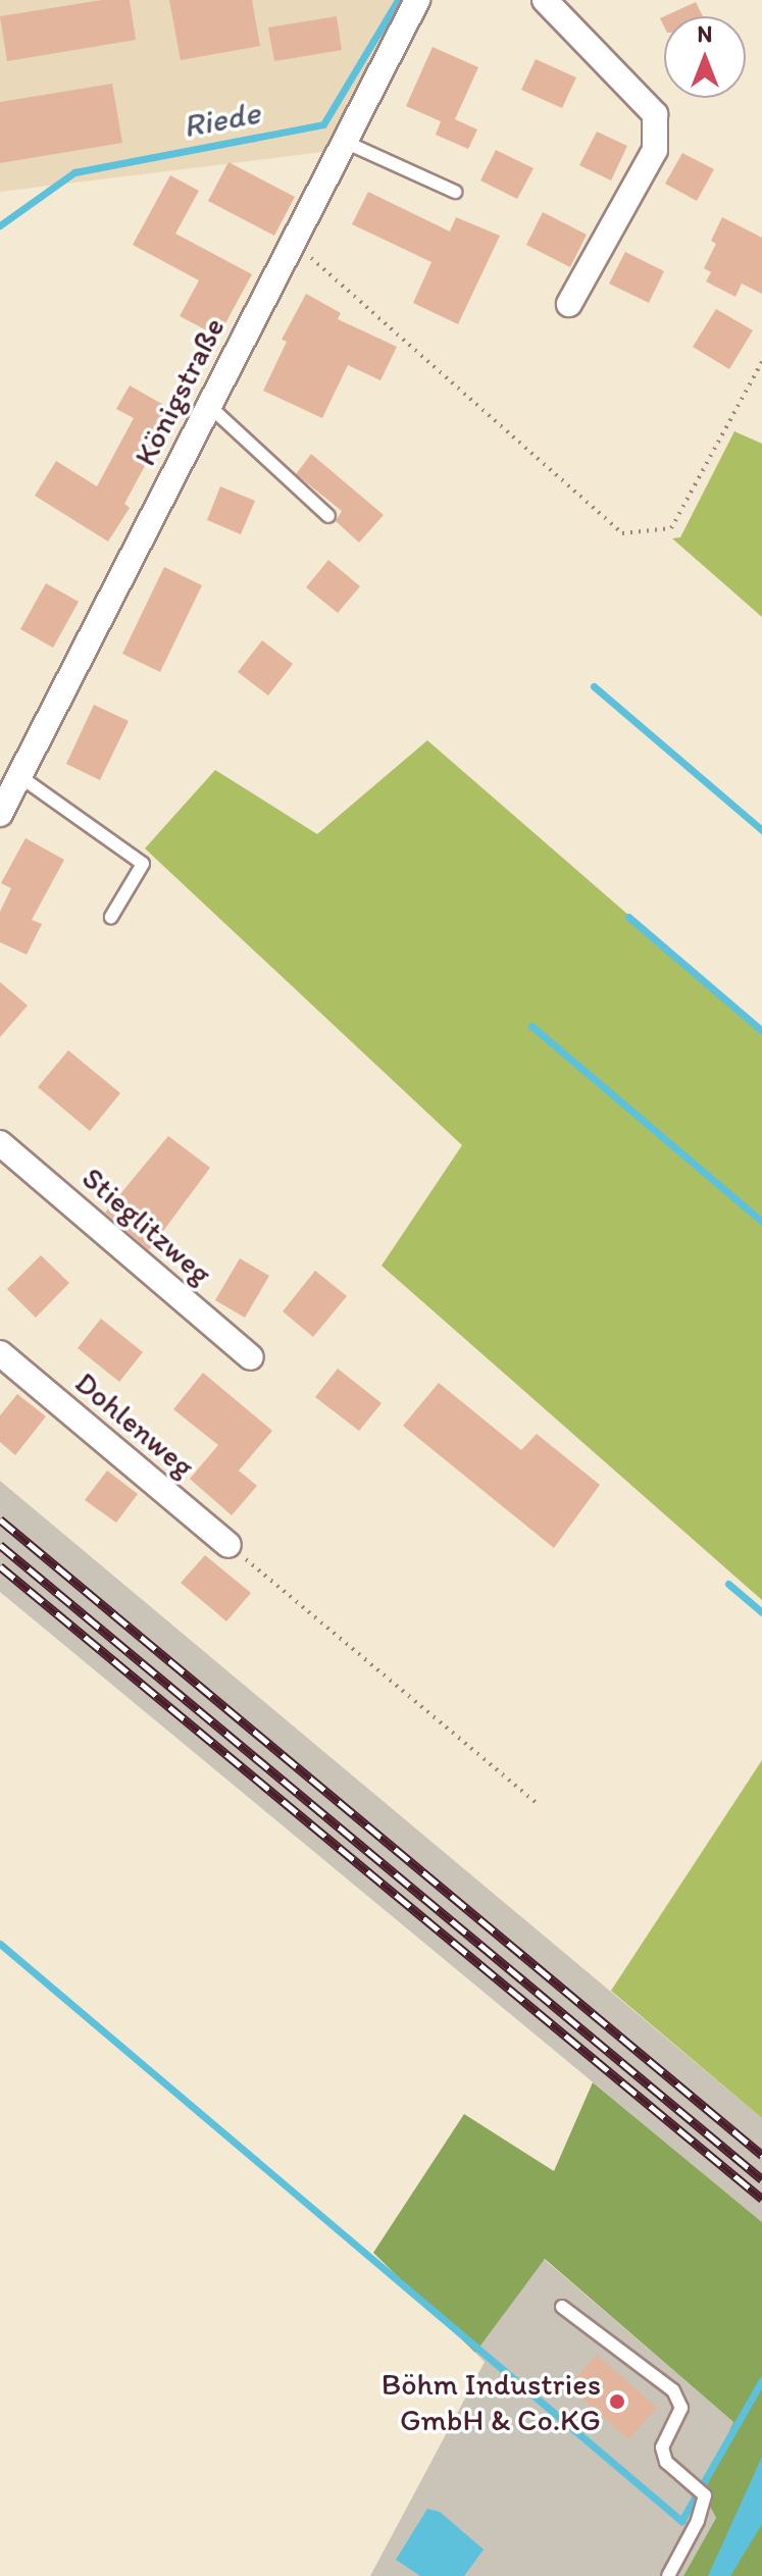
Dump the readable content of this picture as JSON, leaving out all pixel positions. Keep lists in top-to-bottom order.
{
  "streets": {
    "street": ["Königstraße", "Stieglitzweg", "Dohlenweg"]
  },
  "water": ["Riede"],
  "places": ["Böhm Industries GmbH & Co.KG"],
  "north": "top"
}
